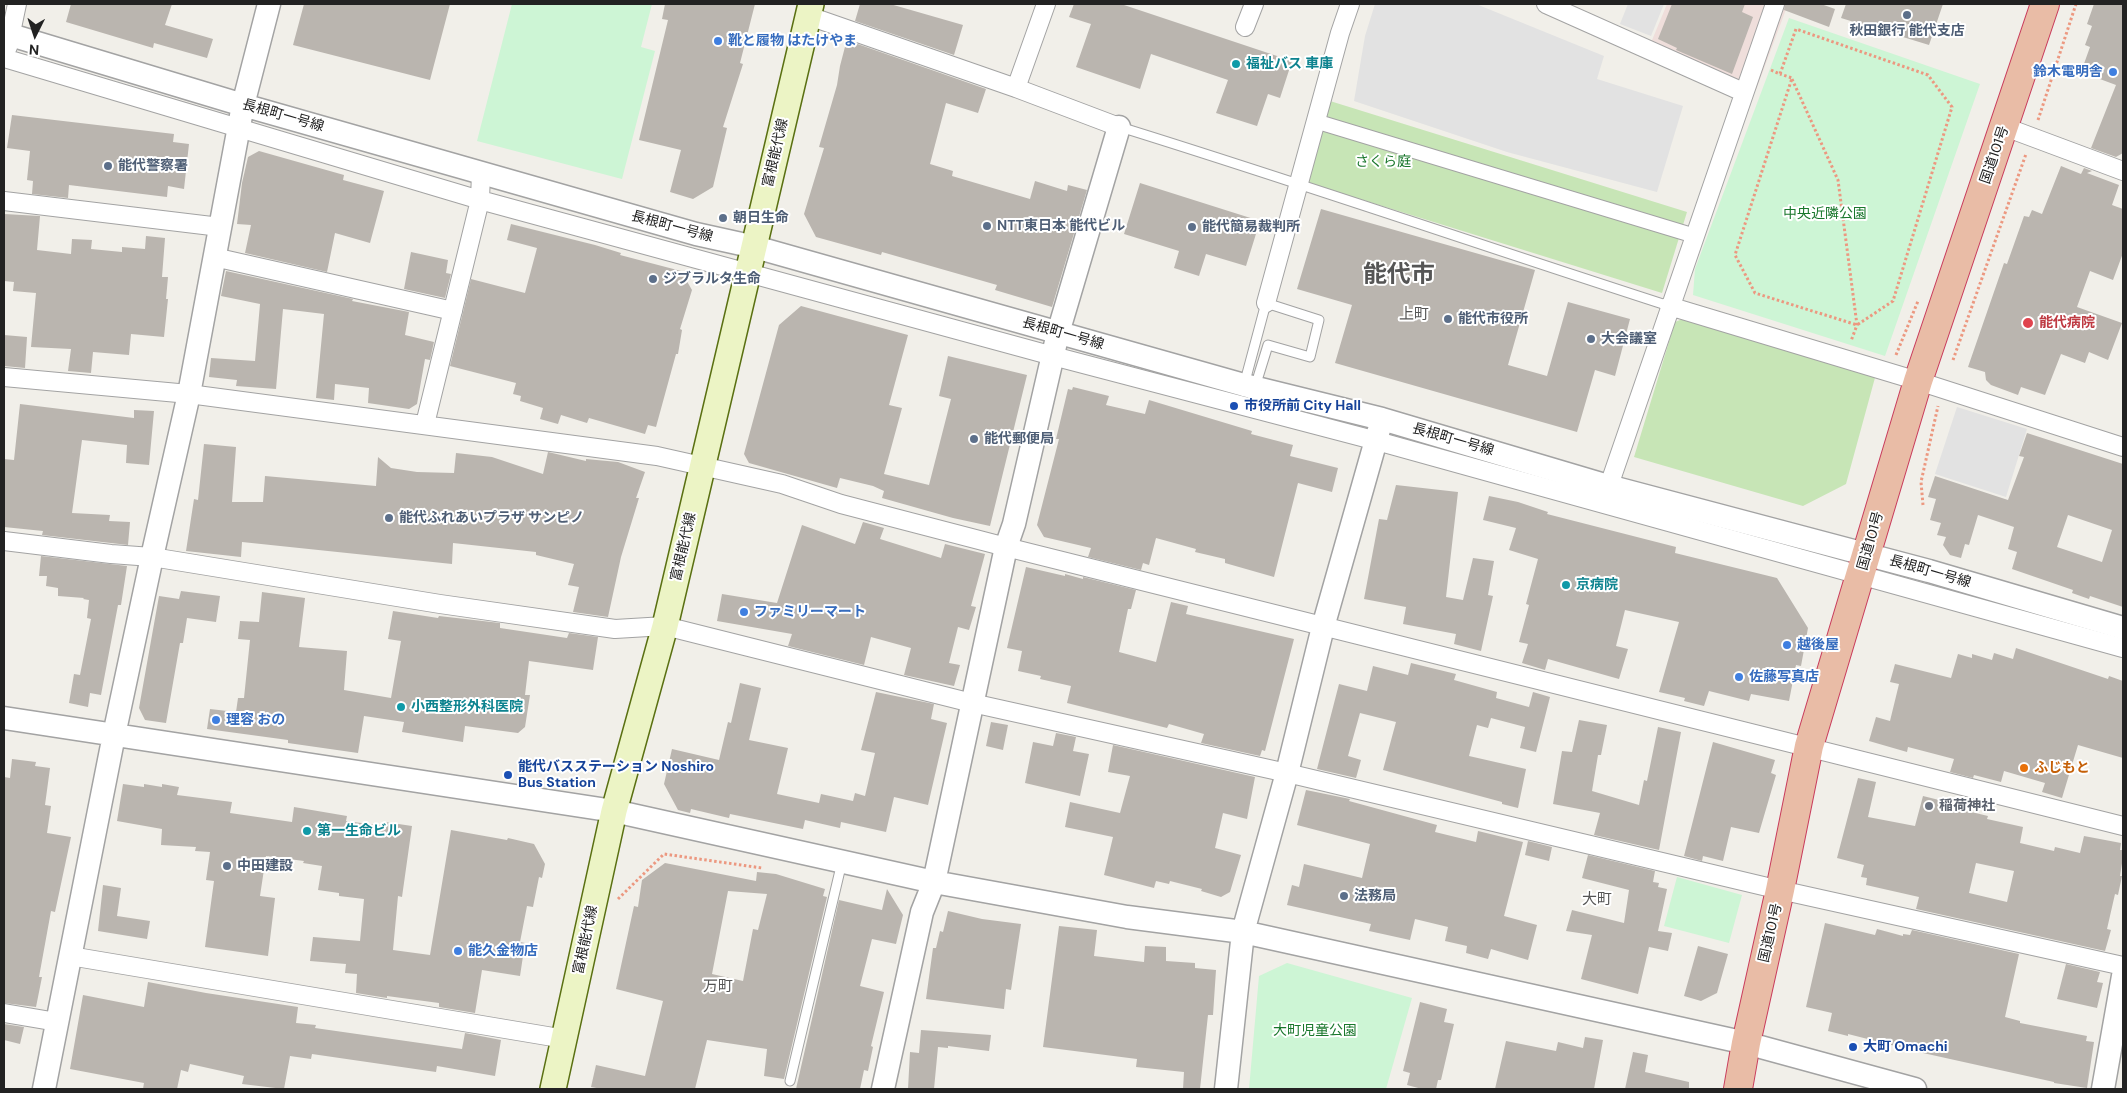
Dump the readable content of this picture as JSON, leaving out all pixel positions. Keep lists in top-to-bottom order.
{
  "streets": {
    "highway": ["国道101号"],
    "main road": ["富根能代線"],
    "street": ["長根町一号線"]
  },
  "crossings": [
    ["長根町一号線", "富根能代線"],
    ["長根町一号線", "国道101号"]
  ],
  "districts": [
    "能代市",
    "上町",
    "大町",
    "万町"
  ],
  "parks": ["さくら庭", "中央近隣公園", "大町児童公園"],
  "places": [
    "秋田銀行 能代支店",
    "靴と履物 はたけやま",
    "福祉バス 車庫",
    "鈴木電明舎",
    "能代警察署",
    "朝日生命",
    "NTT東日本 能代ビル",
    "能代簡易裁判所",
    "ジブラルタ生命",
    "能代市役所",
    "能代病院",
    "大会議室",
    "市役所前 City Hall",
    "能代郵便局",
    "能代ふれあいプラザ サンピノ",
    "京病院",
    "ファミリーマート",
    "越後屋",
    "佐藤写真店",
    "小西整形外科医院",
    "理容 おの",
    "ふじもと",
    "能代バスステーション Noshiro Bus Station",
    "稲荷神社",
    "第一生命ビル",
    "中田建設",
    "法務局",
    "能久金物店",
    "大町 Omachi"
  ],
  "north": "bottom"
}
